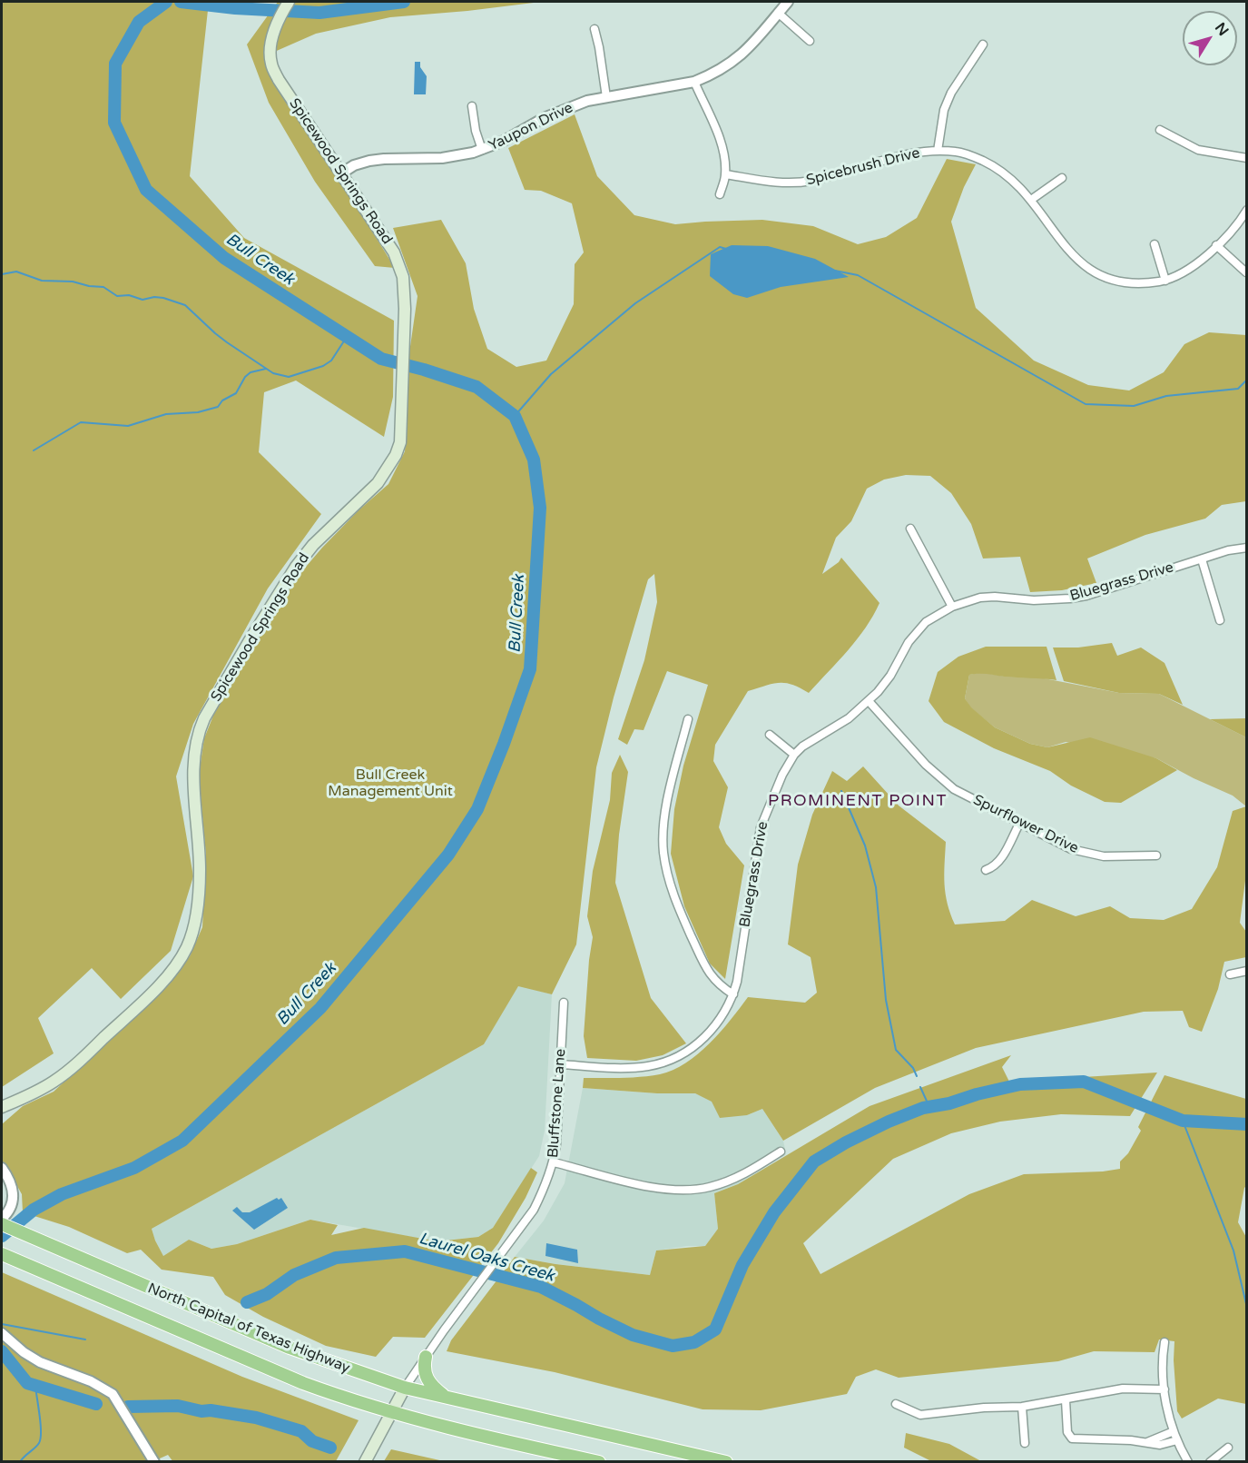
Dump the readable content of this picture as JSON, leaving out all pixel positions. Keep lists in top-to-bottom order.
{
  "streets": {
    "highway": ["North Capital of Texas Highway"],
    "main road": ["Spicewood Springs Road"],
    "street": [
      "Yaupon Drive",
      "Spicebrush Drive",
      "Bluegrass Drive",
      "Spurflower Drive",
      "Bluffstone Lane"
    ]
  },
  "crossings": [
    ["Yaupon Drive", "Spicewood Springs Road"],
    ["Bluegrass Drive", "Spurflower Drive"],
    ["Bluegrass Drive", "Bluffstone Lane"],
    ["Bluffstone Lane", "North Capital of Texas Highway"]
  ],
  "districts": ["PROMINENT POINT"],
  "water": ["Bull Creek", "Laurel Oaks Creek"],
  "parks": ["Bull Creek Management Unit"],
  "north": "top right"
}
